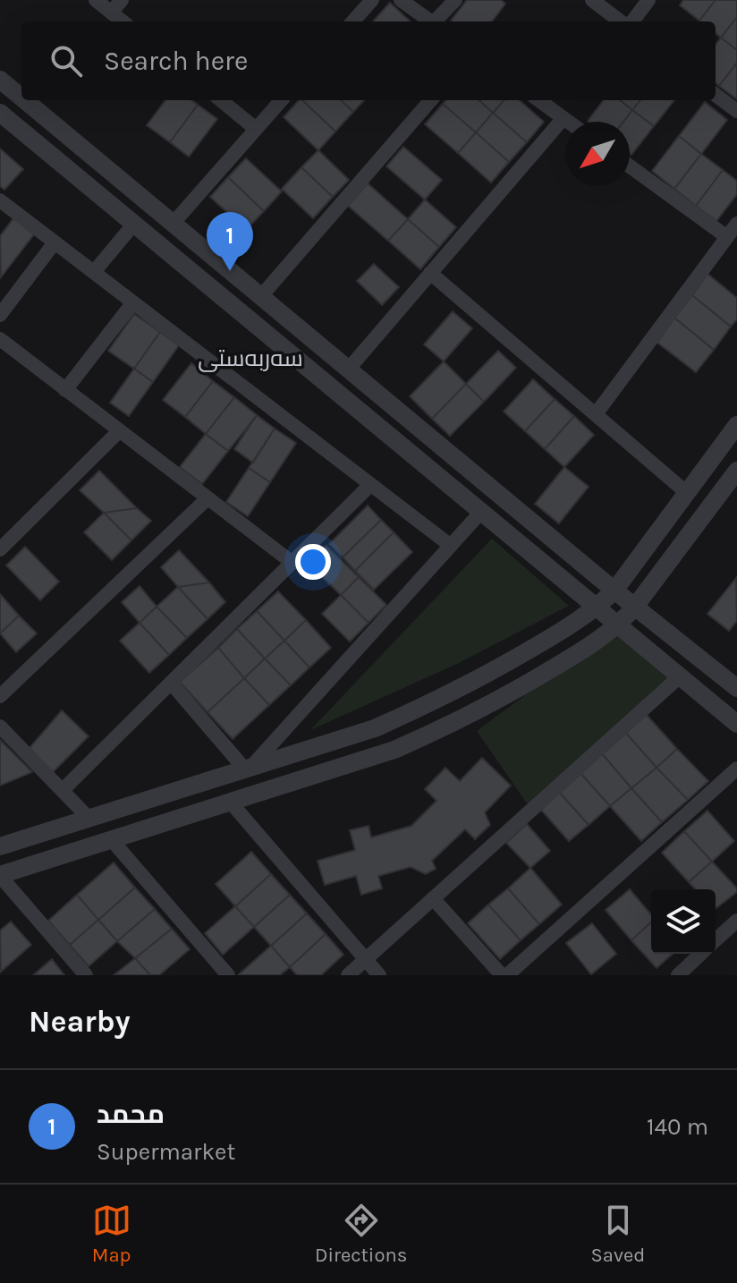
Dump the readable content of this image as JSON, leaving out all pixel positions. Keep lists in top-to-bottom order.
{
  "districts": ["سه‌ربه‌ستی"],
  "north": "bottom left",
  "page": {
    "search": "Search here",
    "pins": "1",
    "heading": "Nearby",
    "list": [
      {
        "mark": "1",
        "name": "محمد",
        "note": "Supermarket",
        "value": "140 m"
      }
    ],
    "nav": ["Map", "Directions", "Saved"]
  }
}
